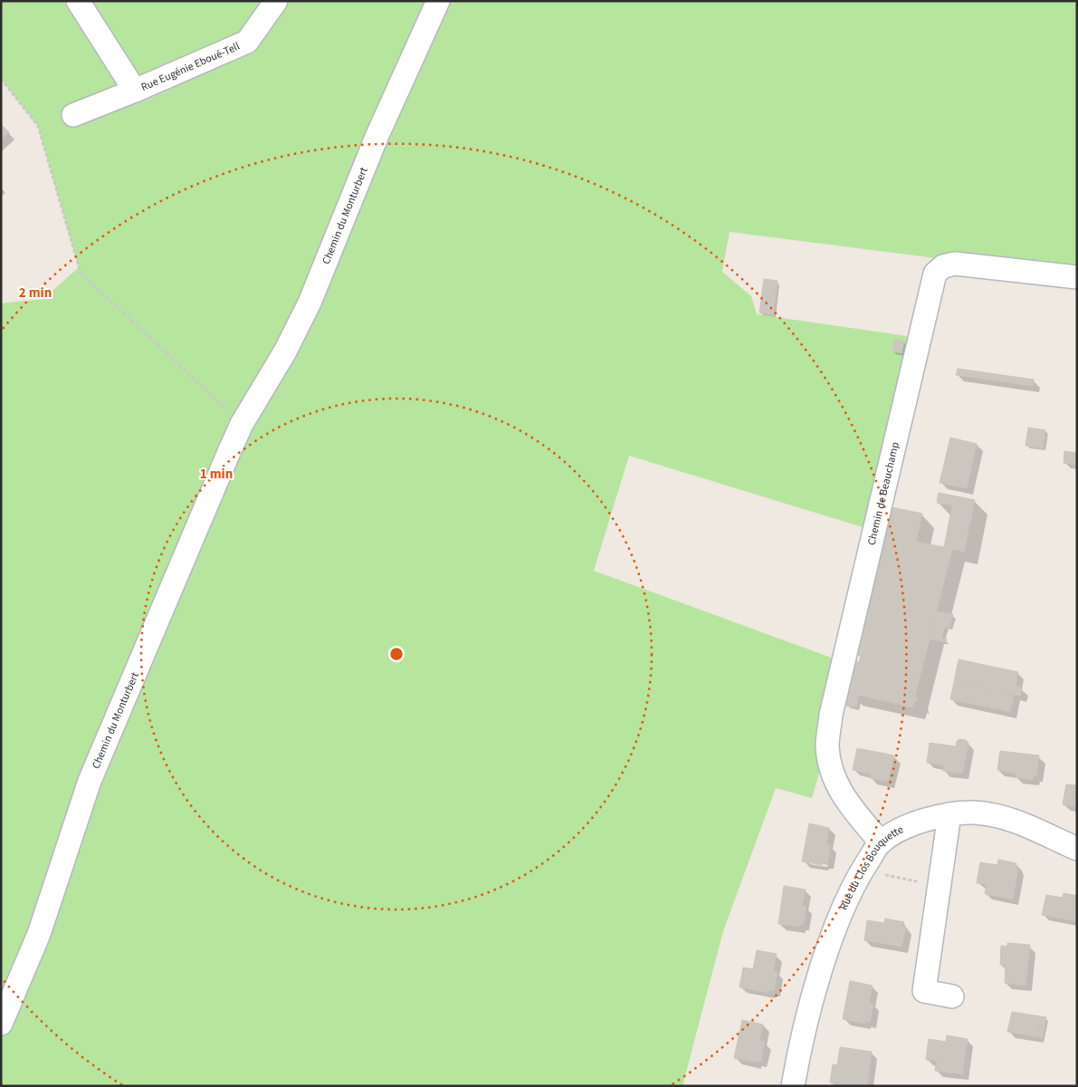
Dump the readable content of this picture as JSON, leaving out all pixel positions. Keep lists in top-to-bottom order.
{
  "streets": {
    "street": [
      "Rue Eugénie Eboué-Tell",
      "Chemin du Monturbert",
      "Chemin de Beauchamp",
      "Rue du Clos Bouquette"
    ]
  },
  "crossings": [
    ["Chemin de Beauchamp", "Rue du Clos Bouquette"]
  ],
  "rings": ["2 min", "1 min"]
}
